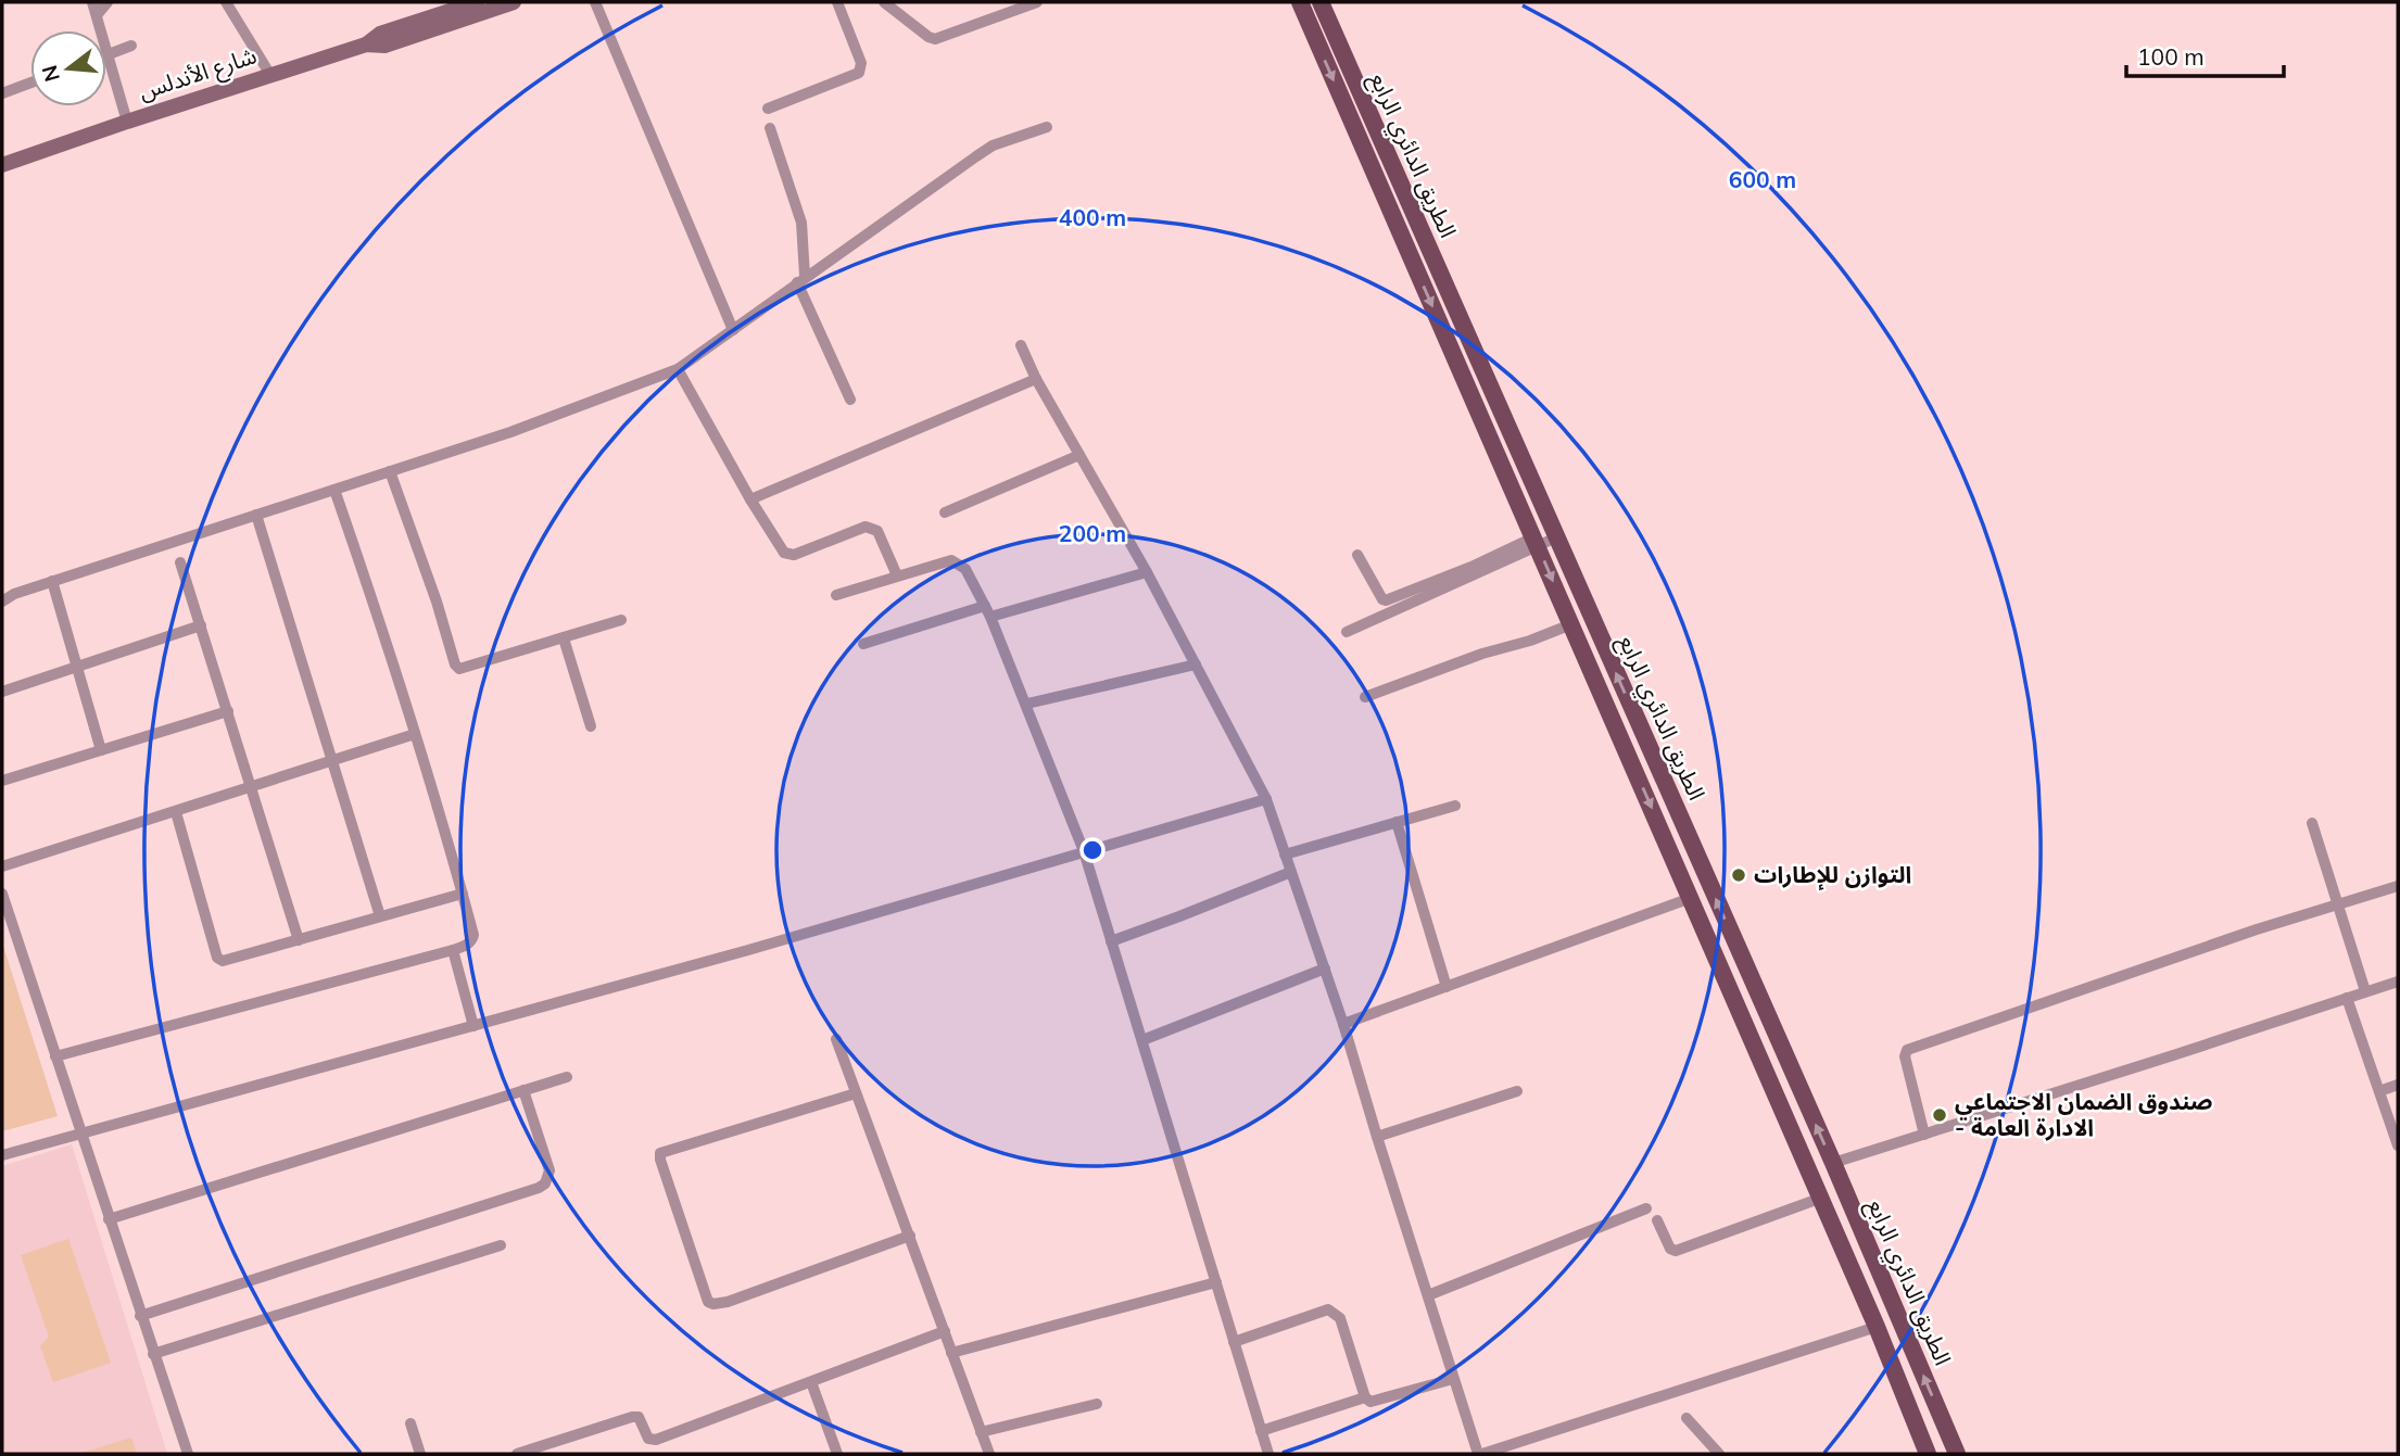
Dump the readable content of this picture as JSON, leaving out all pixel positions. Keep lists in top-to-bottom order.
{
  "streets": {
    "main road": ["شارع الأندلس", "الطريق الدائري الرابع"]
  },
  "places": ["التوازن للإطارات", "صندوق الضمان الاجتماعي - الادارة العامة"],
  "scale_bar": "100 m",
  "north": "left",
  "rings": ["600 m", "400 m", "200 m"]
}
